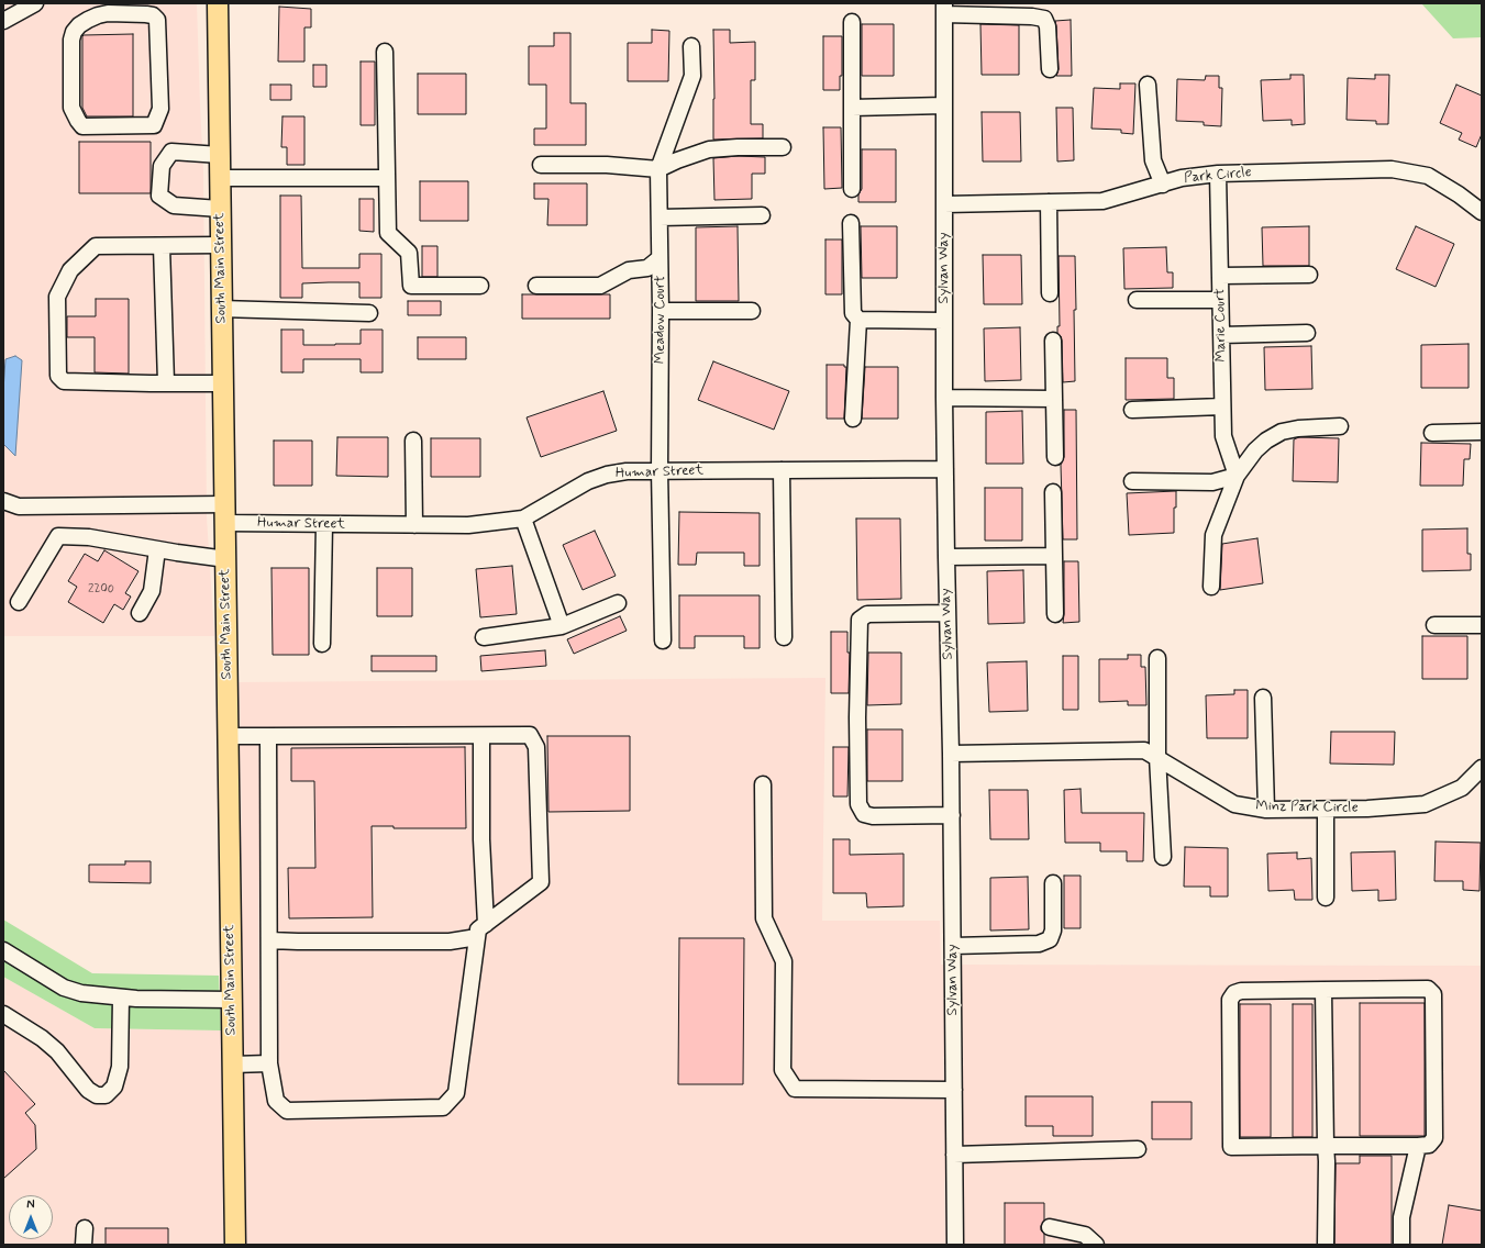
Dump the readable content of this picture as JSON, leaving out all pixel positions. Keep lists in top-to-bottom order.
{
  "streets": {
    "main road": ["South Main Street"],
    "street": [
      "Park Circle",
      "Sylvan Way",
      "Meadow Court",
      "Marie Court",
      "Humar Street",
      "Minz Park Circle"
    ]
  },
  "crossings": [
    ["Park Circle", "Sylvan Way"],
    ["Park Circle", "Marie Court"],
    ["South Main Street", "Humar Street"],
    ["Sylvan Way", "Humar Street"],
    ["Sylvan Way", "Minz Park Circle"],
    ["Meadow Court", "Humar Street"]
  ],
  "house_numbers": ["2200"],
  "north": "top"
}
